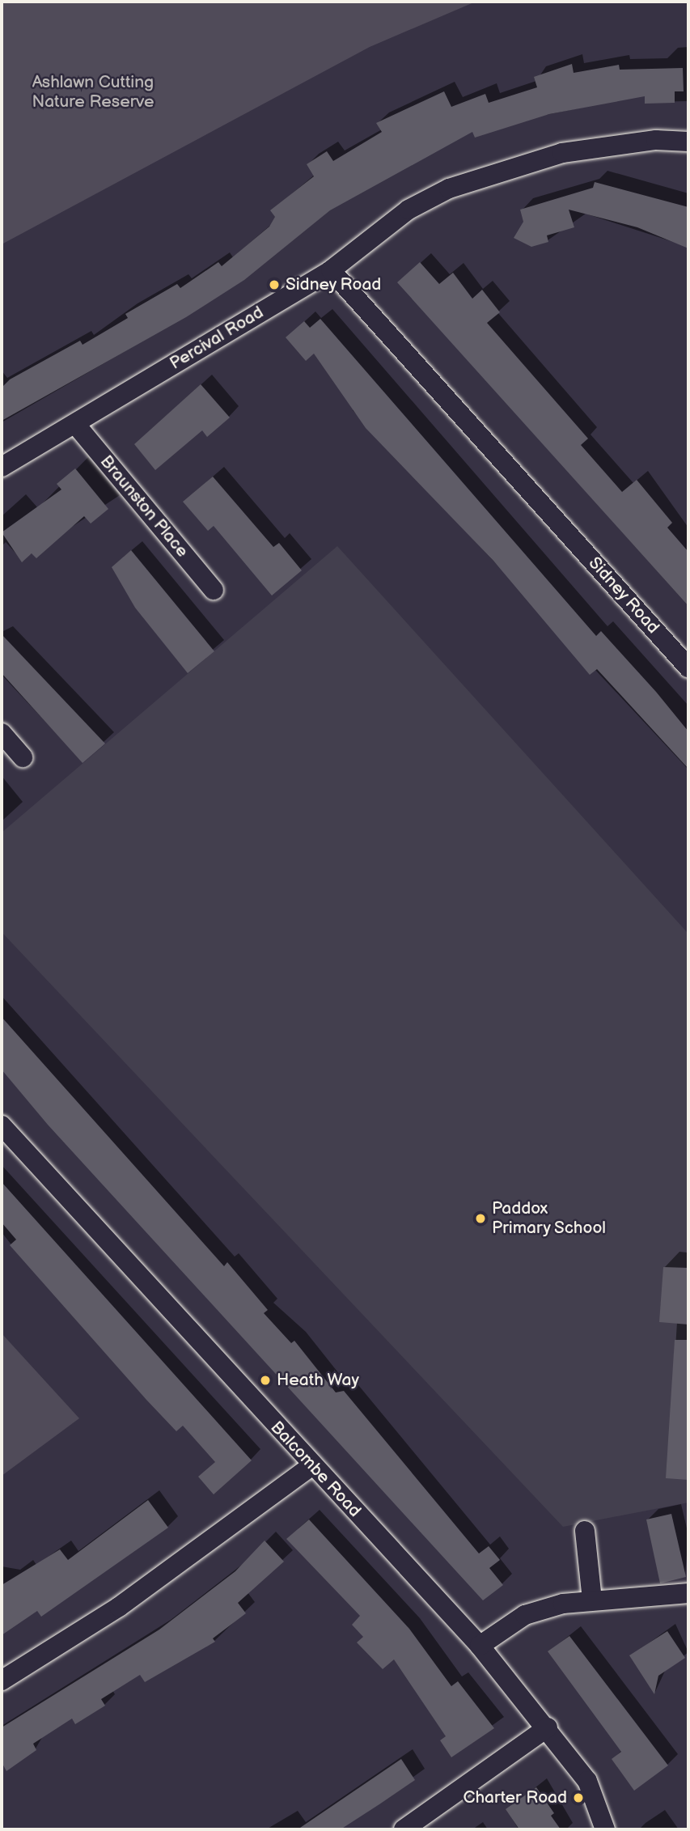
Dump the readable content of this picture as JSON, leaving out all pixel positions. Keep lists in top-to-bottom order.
{
  "streets": {
    "street": [
      "Percival Road",
      "Braunston Place",
      "Sidney Road",
      "Balcombe Road"
    ]
  },
  "crossings": [
    ["Percival Road", "Braunston Place"],
    ["Percival Road", "Sidney Road"]
  ],
  "parks": ["Ashlawn Cutting Nature Reserve"],
  "places": [
    "Sidney Road",
    "Paddox Primary School",
    "Heath Way",
    "Charter Road"
  ]
}
